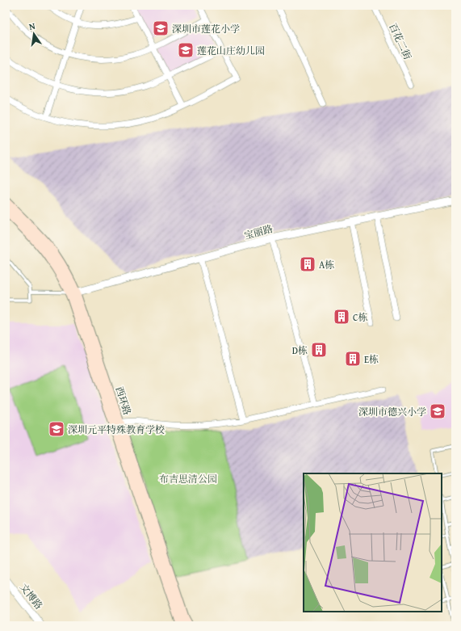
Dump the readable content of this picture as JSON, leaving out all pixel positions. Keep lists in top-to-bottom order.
{
  "streets": {
    "main road": ["西环路"],
    "street": ["百花二街", "宝丽路", "文博路"]
  },
  "crossings": [
    ["宝丽路", "西环路"]
  ],
  "parks": ["布吉思清公园"],
  "places": {
    "school or university": [
      "深圳市莲花小学",
      "莲花山庄幼儿园",
      "深圳市德兴小学",
      "深圳元平特殊教育学校"
    ],
    "building": [
      "A栋",
      "C栋",
      "D栋",
      "E栋"
    ]
  },
  "north": "top"
}
